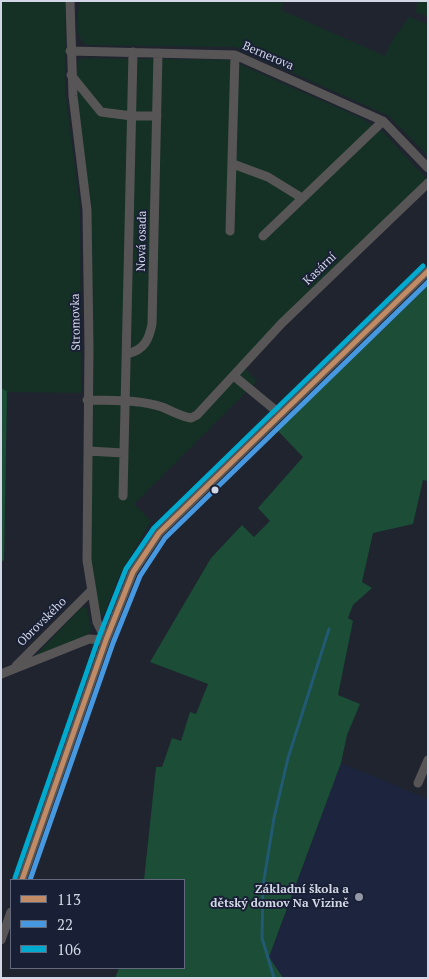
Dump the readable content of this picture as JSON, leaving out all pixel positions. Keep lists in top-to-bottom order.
{
  "streets": {
    "street": [
      "Bernerova",
      "Nová osada",
      "Kasární",
      "Stromovka",
      "Obrovského"
    ]
  },
  "crossings": [
    ["Bernerova", "Nová osada"],
    ["Bernerova", "Stromovka"],
    ["Nová osada", "Kasární"],
    ["Stromovka", "Obrovského"]
  ],
  "places": ["Základní škola a dětský domov Na Vizině"],
  "lines": ["transit line 106", "transit line 113", "transit line 22"],
  "legend": ["113", "22", "106"]
}
